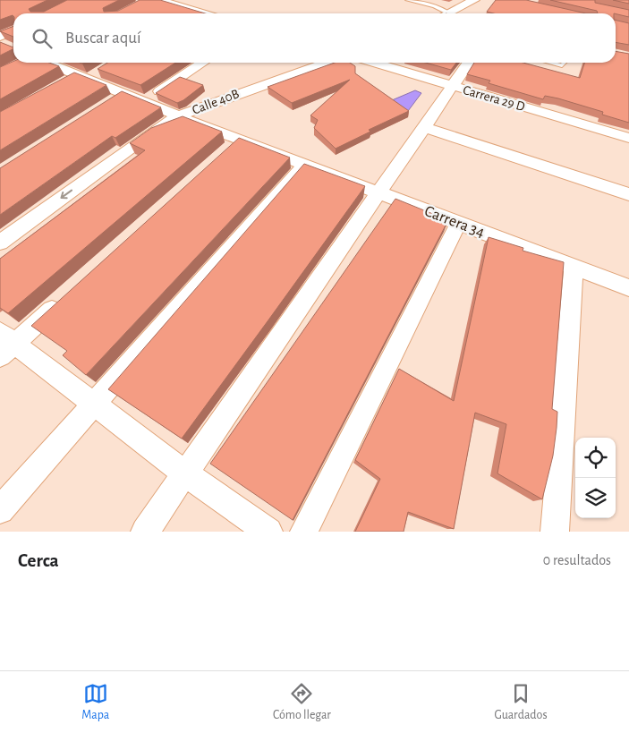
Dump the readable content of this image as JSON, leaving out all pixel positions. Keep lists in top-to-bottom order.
{
  "streets": {
    "street": ["Carrera 29 D", "Calle 40B", "Carrera 34"]
  },
  "crossings": [
    ["Calle 40B", "Carrera 34"]
  ],
  "page": {
    "search": "Buscar aquí",
    "heading": ["Cerca", "0 resultados"],
    "nav": ["Mapa", "Cómo llegar", "Guardados"]
  }
}
